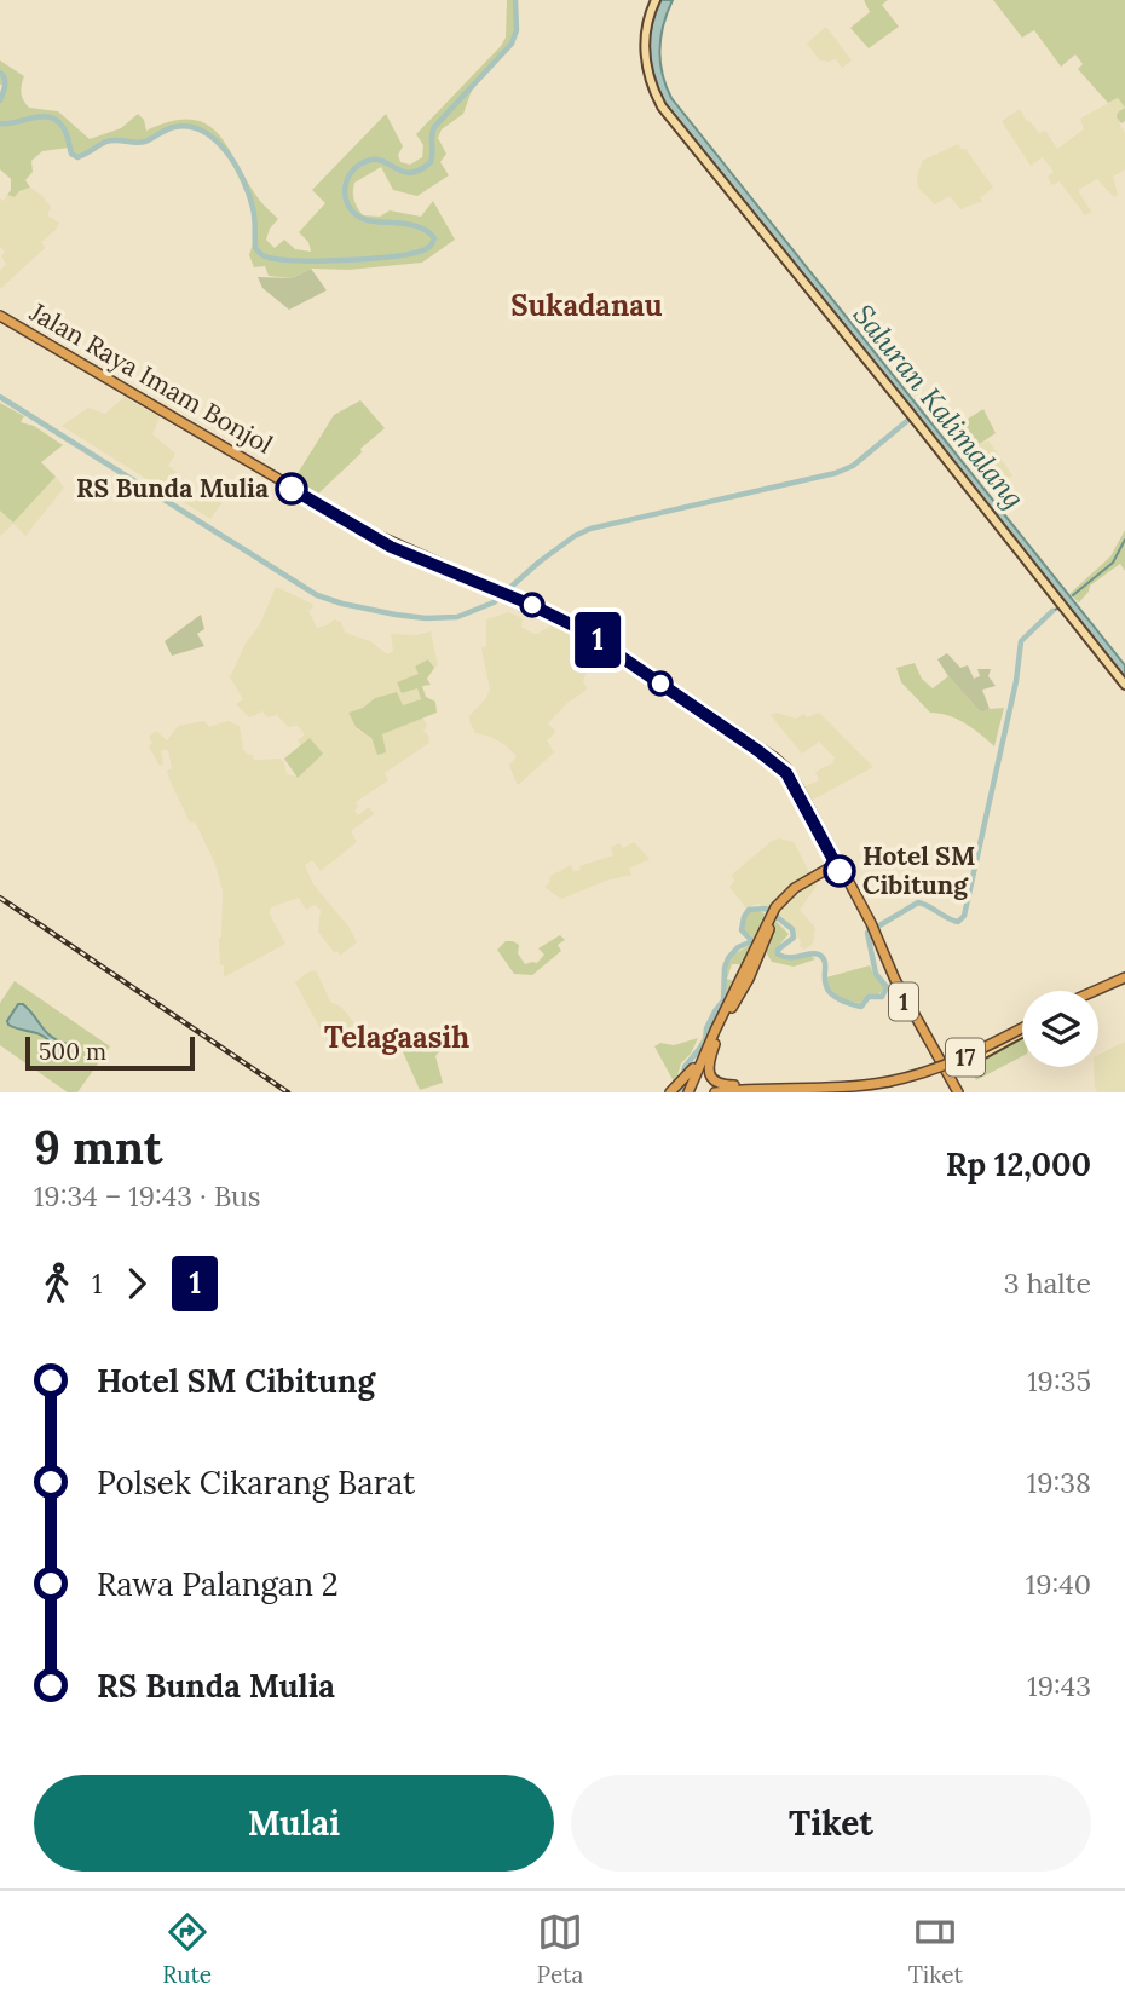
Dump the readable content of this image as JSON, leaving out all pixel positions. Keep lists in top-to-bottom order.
{
  "streets": {
    "highway": ["Jalan Raya Imam Bonjol", "1", "17"]
  },
  "crossings": [
    ["Jalan Raya Imam Bonjol", "1"]
  ],
  "districts": ["Sukadanau", "Telagaasih"],
  "water": ["Saluran Kalimalang"],
  "places": ["RS Bunda Mulia", "Hotel SM Cibitung"],
  "lines": ["bus line 1"],
  "scale_bar": "500 m",
  "page": {
    "on_map": "1",
    "scale": "500 m",
    "heading": ["9 mnt", "19:34 – 19:43 · Bus", "Rp 12,000"],
    "legs": ["1", "1", "3 halte"],
    "list": [
      {
        "name": "Hotel SM Cibitung",
        "value": "19:35"
      },
      {
        "name": "Polsek Cikarang Barat",
        "value": "19:38"
      },
      {
        "name": "Rawa Palangan 2",
        "value": "19:40"
      },
      {
        "name": "RS Bunda Mulia",
        "value": "19:43"
      }
    ],
    "buttons": ["Mulai", "Tiket"],
    "tabs": ["Rute", "Peta", "Tiket"]
  }
}
